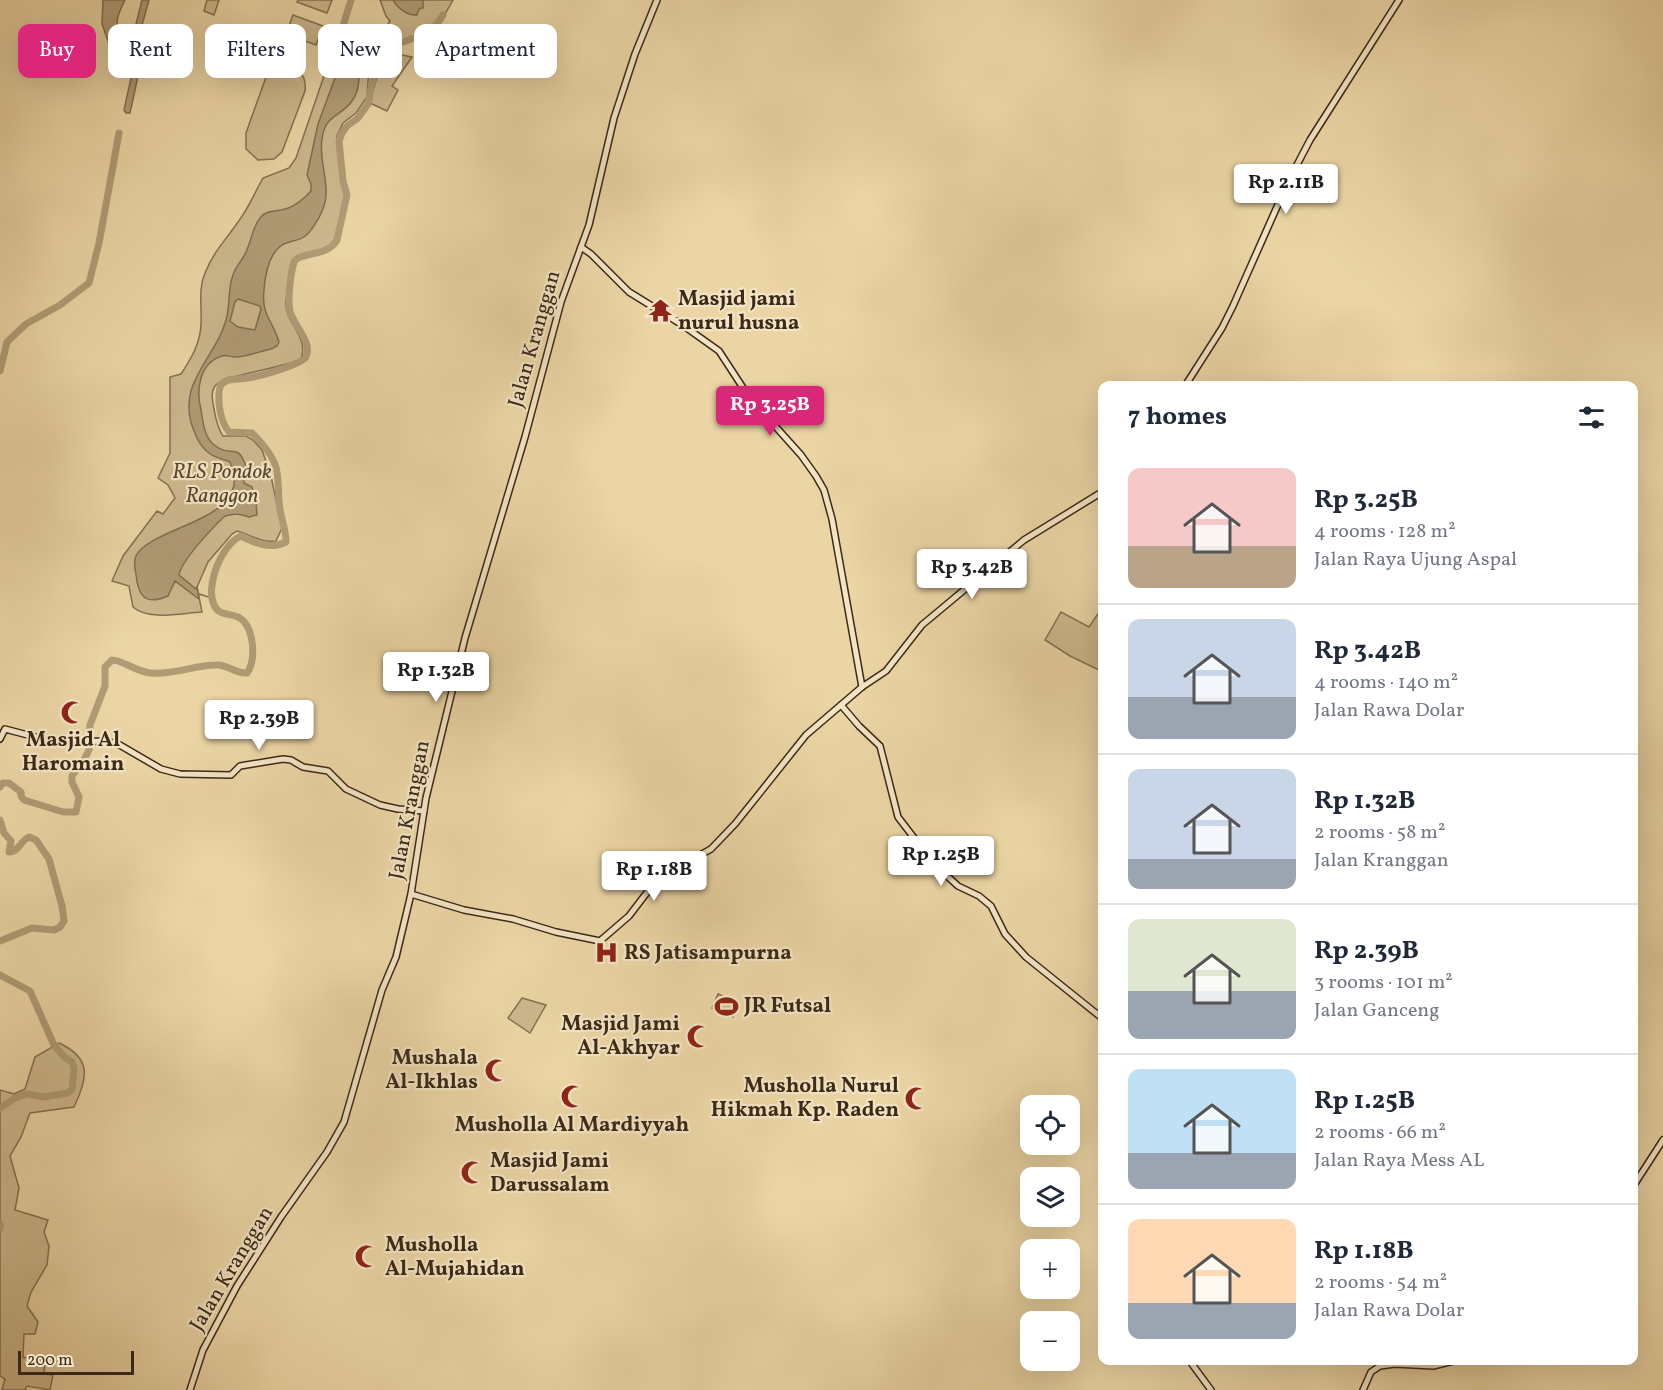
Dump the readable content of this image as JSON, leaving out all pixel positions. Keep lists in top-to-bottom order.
{
  "streets": {
    "street": ["Jalan Kranggan"]
  },
  "parks": ["RLS Pondok Ranggon"],
  "places": {
    "temple": ["Masjid jami nurul husna"],
    "mosque": [
      "Masjid Al Haromain",
      "Masjid Jami Al-Akhyar",
      "Mushala Al-Ikhlas",
      "Musholla Al Mardiyyah",
      "Musholla Nurul Hikmah Kp. Raden",
      "Masjid Jami Darussalam",
      "Musholla Al-Mujahidan"
    ],
    "hospital": ["RS Jatisampurna"],
    "sports": ["JR Futsal"]
  },
  "scale_bar": "200 m",
  "page": {
    "chip": [
      "Buy",
      "Rent",
      "Filters",
      "New",
      "Apartment"
    ],
    "price": [
      "Rp 2.11B",
      "Rp 3.25B",
      "Rp 3.42B",
      "Rp 1.32B",
      "Rp 2.39B",
      "Rp 1.25B",
      "Rp 1.18B"
    ],
    "heading": "7 homes",
    "list": [
      {
        "name": "Rp 3.25B",
        "note": "4 rooms · 128 m² · Jalan Raya Ujung Aspal"
      },
      {
        "name": "Rp 3.42B",
        "note": "4 rooms · 140 m² · Jalan Rawa Dolar"
      },
      {
        "name": "Rp 1.32B",
        "note": "2 rooms · 58 m² · Jalan Kranggan"
      },
      {
        "name": "Rp 2.39B",
        "note": "3 rooms · 101 m² · Jalan Ganceng"
      },
      {
        "name": "Rp 1.25B",
        "note": "2 rooms · 66 m² · Jalan Raya Mess AL"
      },
      {
        "name": "Rp 1.18B",
        "note": "2 rooms · 54 m² · Jalan Rawa Dolar"
      }
    ],
    "map_buttons": ["+", "−"],
    "scale": "200 m"
  }
}
